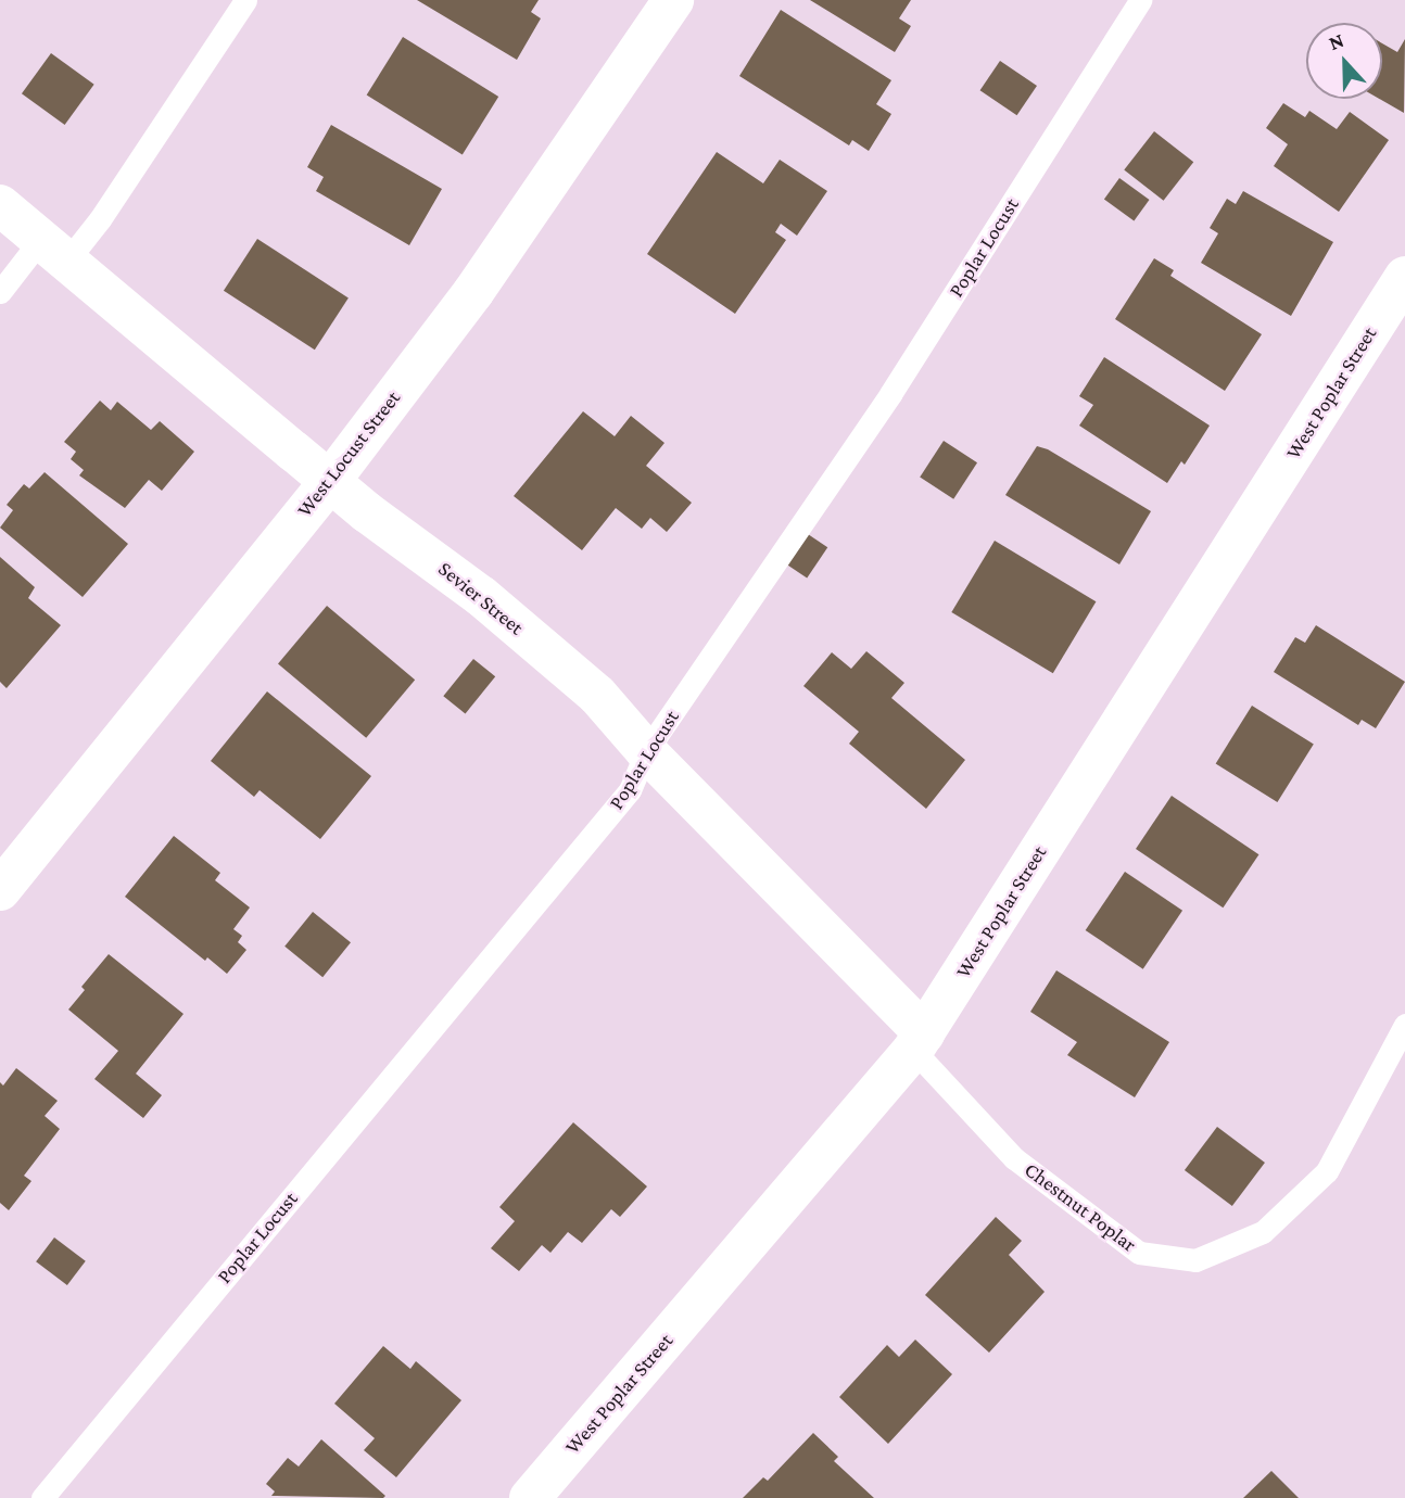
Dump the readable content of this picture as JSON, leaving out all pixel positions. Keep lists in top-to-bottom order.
{
  "streets": {
    "street": ["West Poplar Street", "West Locust Street", "Sevier Street"],
    "lane": ["Poplar Locust", "Chestnut Poplar"]
  },
  "crossings": [
    ["Poplar Locust", "Sevier Street"],
    ["West Poplar Street", "Sevier Street"],
    ["West Poplar Street", "Chestnut Poplar"],
    ["West Locust Street", "Sevier Street"],
    ["Sevier Street", "Chestnut Poplar"]
  ],
  "north": "top"
}
